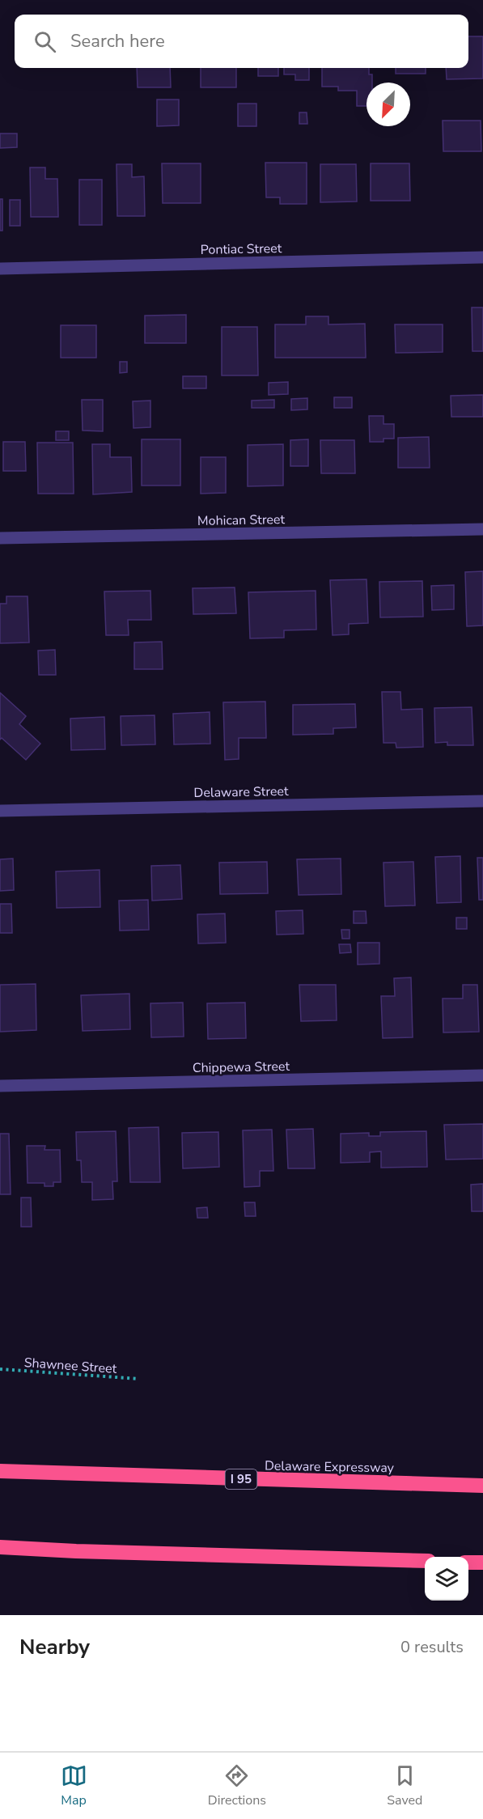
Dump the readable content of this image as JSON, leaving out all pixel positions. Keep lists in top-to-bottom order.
{
  "streets": {
    "highway": ["Delaware Expressway", "I 95"],
    "street": [
      "Pontiac Street",
      "Mohican Street",
      "Delaware Street",
      "Chippewa Street"
    ],
    "path": ["Shawnee Street"]
  },
  "north": "bottom left",
  "page": {
    "search": "Search here",
    "heading": ["Nearby", "0 results"],
    "nav": ["Map", "Directions", "Saved"]
  }
}
